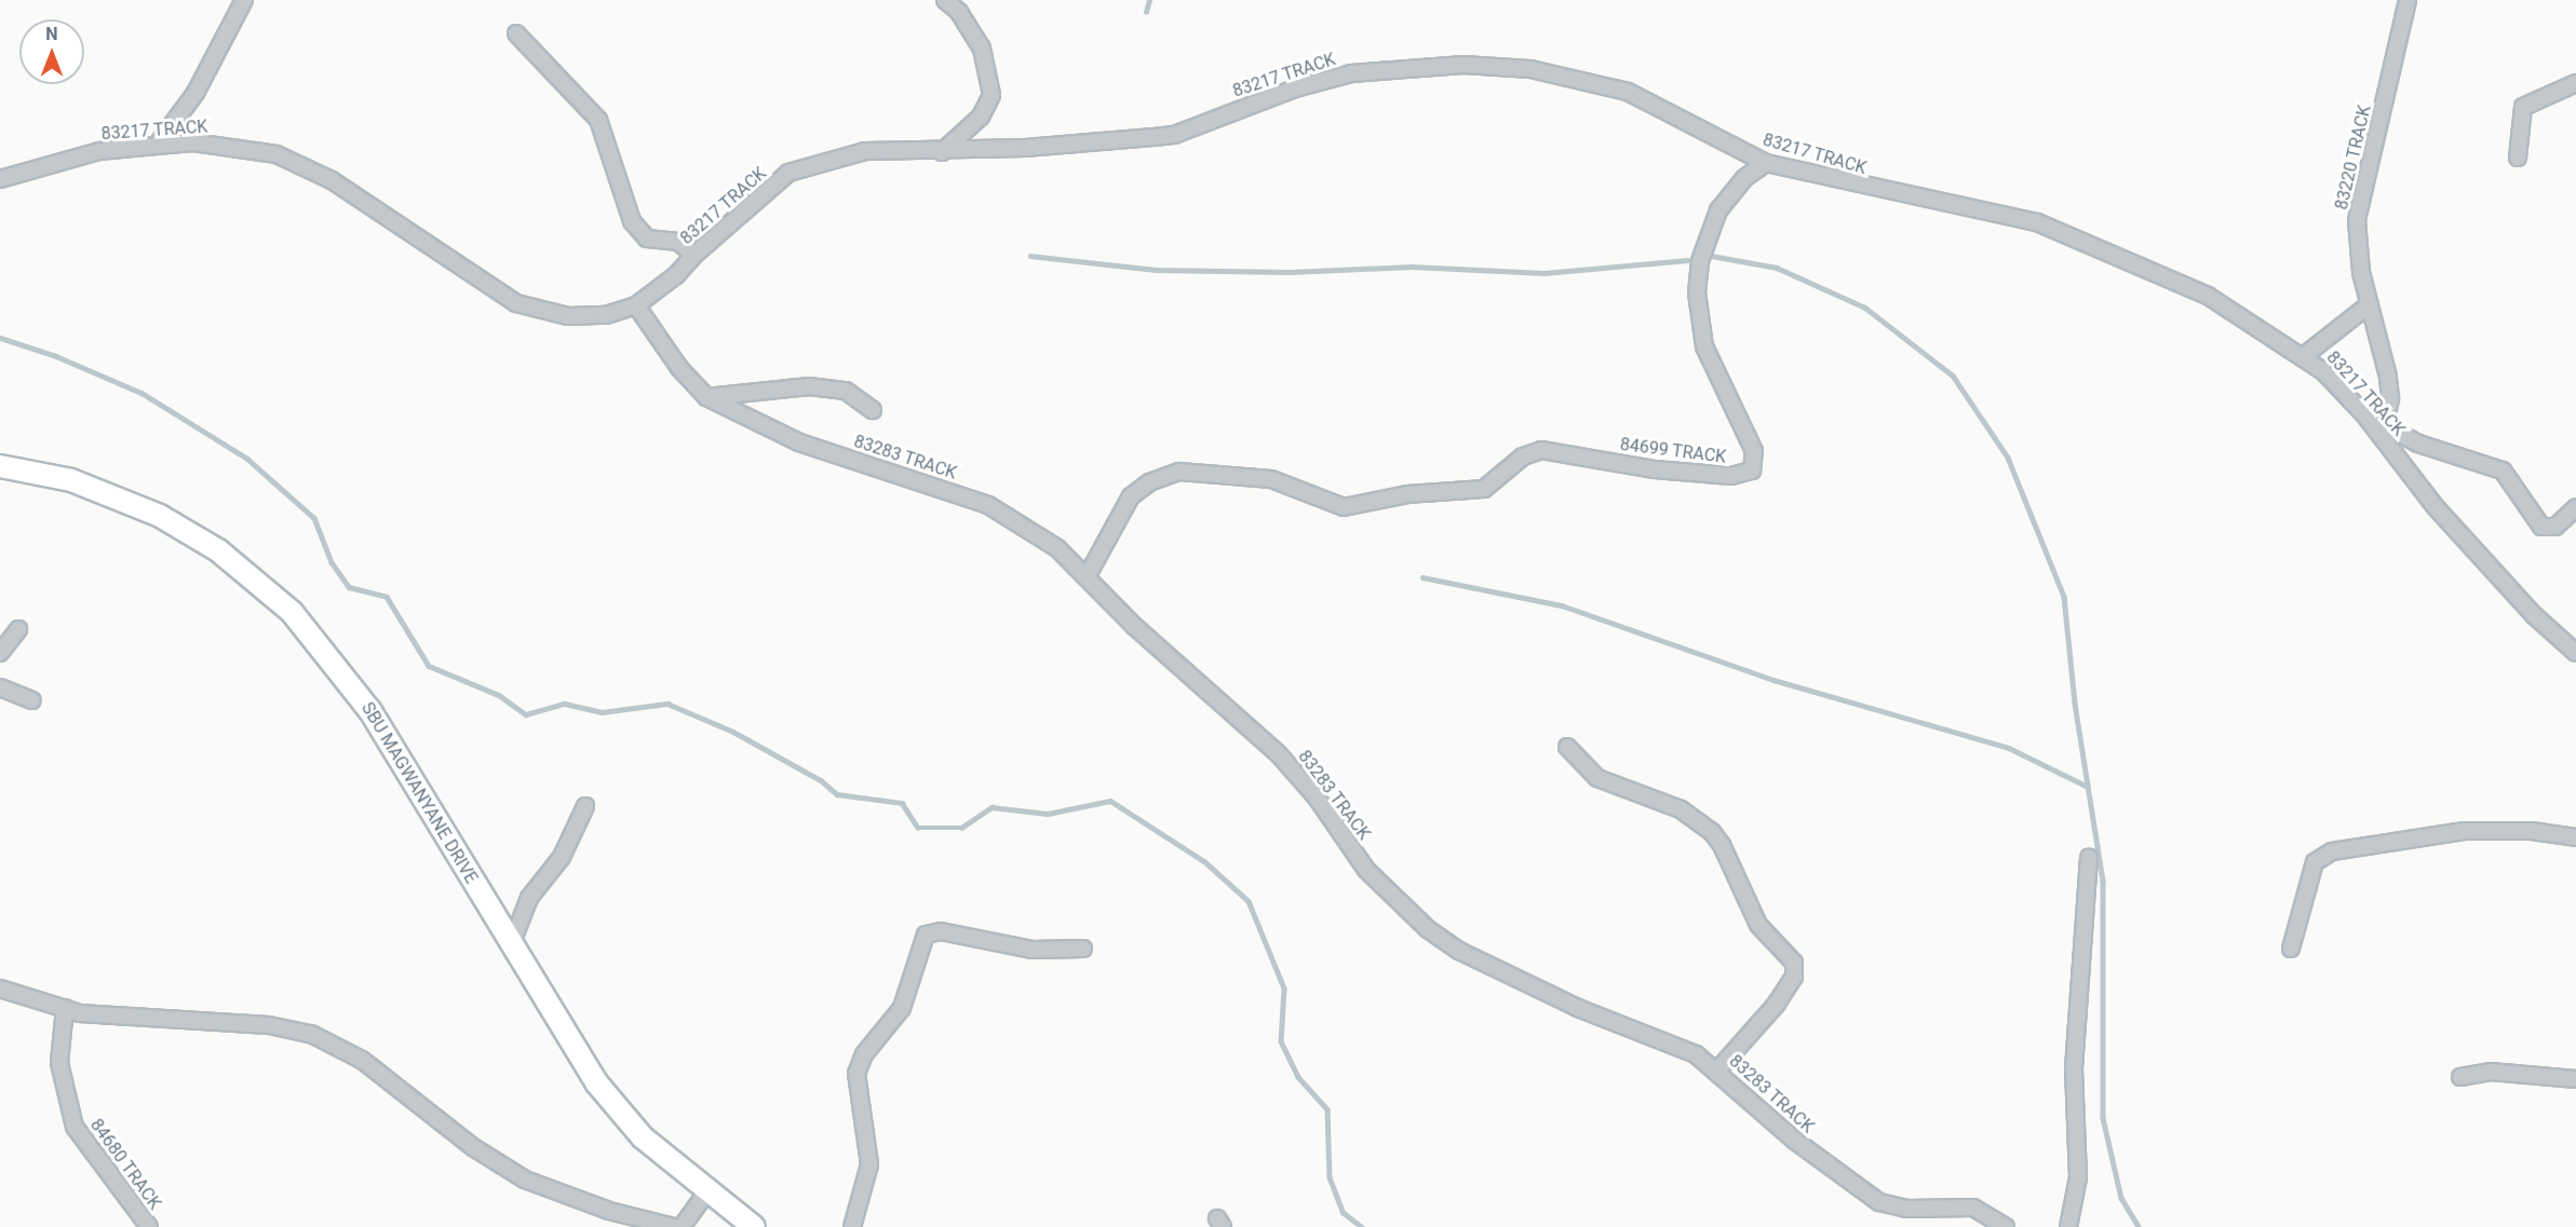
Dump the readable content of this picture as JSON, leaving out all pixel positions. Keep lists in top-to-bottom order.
{
  "streets": {
    "main road": ["SBU MAGWANYANE DRIVE"],
    "street": [
      "83217 TRACK",
      "83220 TRACK",
      "84699 TRACK",
      "83283 TRACK",
      "84680 TRACK"
    ]
  },
  "crossings": [
    ["83217 TRACK", "83220 TRACK"],
    ["83217 TRACK", "84699 TRACK"],
    ["83217 TRACK", "83283 TRACK"],
    ["84699 TRACK", "83283 TRACK"]
  ],
  "north": "top"
}
